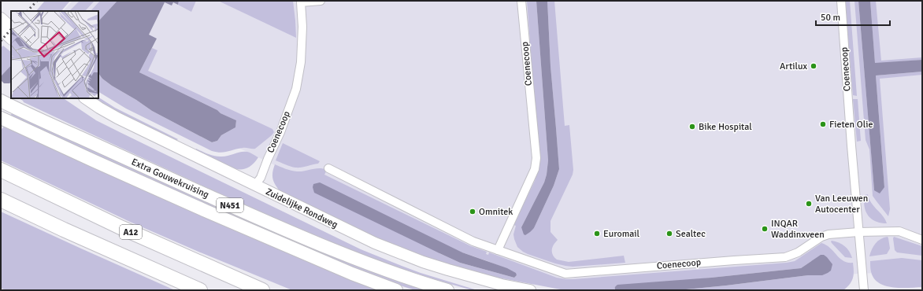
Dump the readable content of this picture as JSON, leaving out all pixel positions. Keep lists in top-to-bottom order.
{
  "streets": {
    "highway": ["A12"],
    "main road": ["Extra Gouwekruising", "N451", "Zuidelijke Rondweg"],
    "street": ["Coenecoop"]
  },
  "crossings": [
    ["Coenecoop", "Zuidelijke Rondweg"]
  ],
  "places": [
    "Artilux",
    "Fieten Olie",
    "Bike Hospital",
    "Van Leeuwen Autocenter",
    "Omnitek",
    "INQAR Waddinxveen",
    "Euromail",
    "Sealtec"
  ],
  "scale_bar": "50 m"
}
